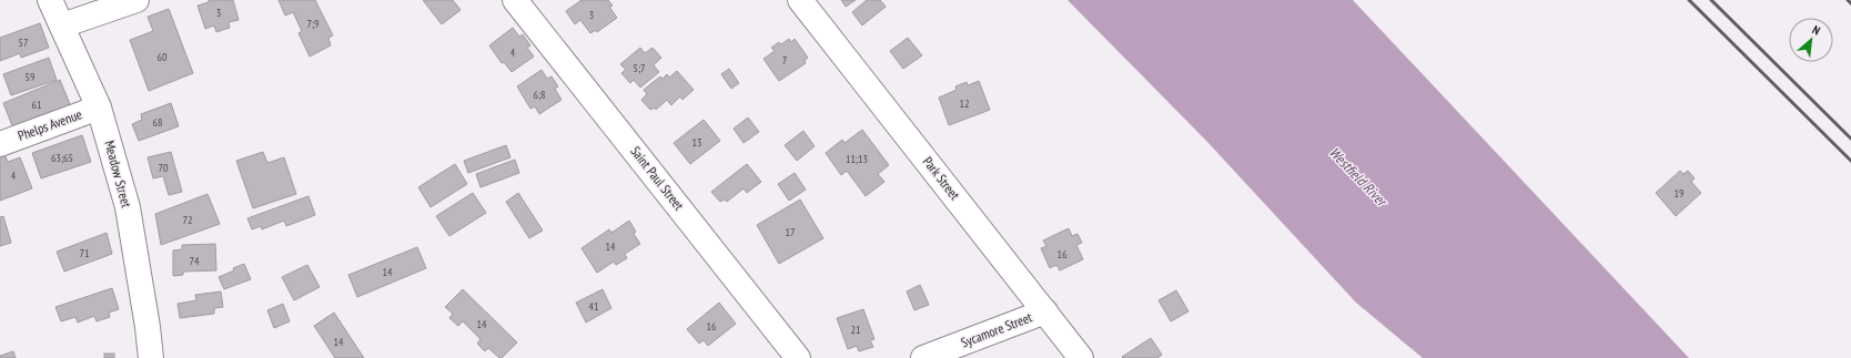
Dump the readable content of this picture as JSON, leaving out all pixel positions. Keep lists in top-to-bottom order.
{
  "streets": {
    "street": [
      "Phelps Avenue",
      "Meadow Street",
      "Saint Paul Street",
      "Park Street",
      "Sycamore Street"
    ]
  },
  "crossings": [
    ["Phelps Avenue", "Meadow Street"],
    ["Park Street", "Sycamore Street"]
  ],
  "water": ["Westfield River"],
  "house_numbers": [
    "3",
    "3",
    "7;9",
    "57",
    "4",
    "60",
    "7",
    "5;7",
    "59",
    "6;8",
    "12",
    "61",
    "68",
    "13",
    "63;65",
    "11;13",
    "70",
    "4",
    "19",
    "72",
    "17",
    "14",
    "71",
    "16",
    "74",
    "14",
    "41",
    "14",
    "16",
    "21",
    "14"
  ],
  "north": "top right"
}
